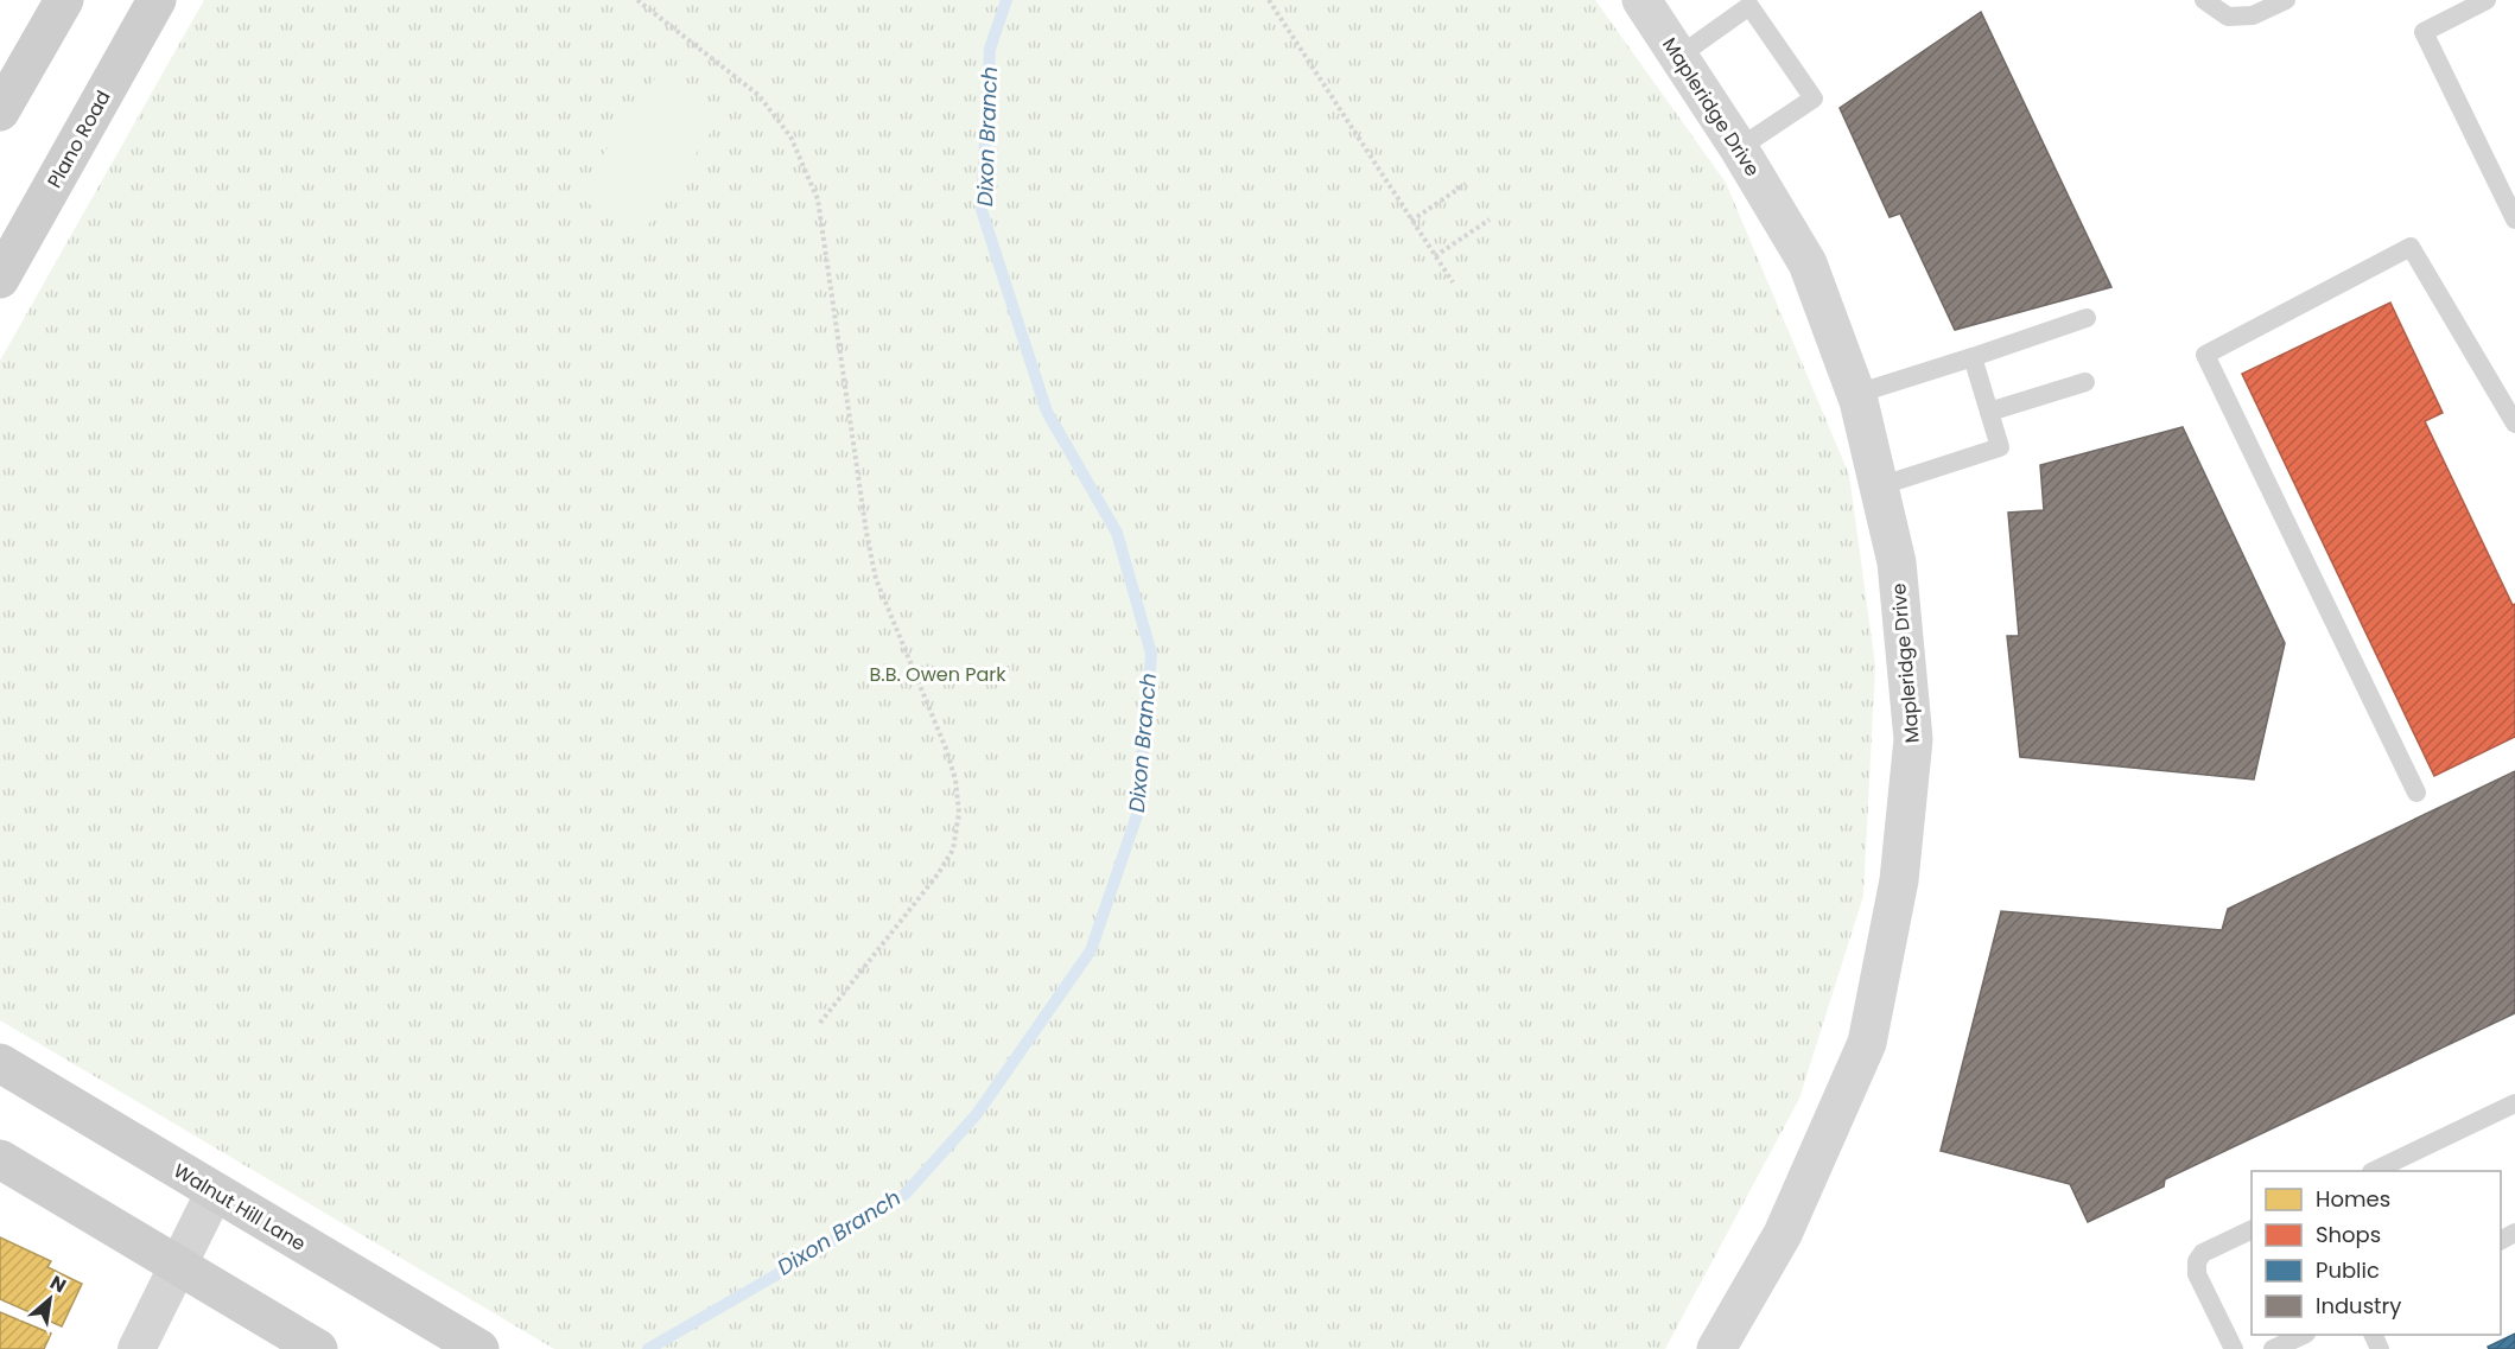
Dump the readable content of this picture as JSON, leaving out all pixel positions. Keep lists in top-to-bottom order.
{
  "streets": {
    "main road": ["Plano Road", "Walnut Hill Lane"],
    "street": ["Mapleridge Drive"]
  },
  "water": ["Dixon Branch"],
  "parks": ["B.B. Owen Park"],
  "legend": [
    "Homes",
    "Shops",
    "Public",
    "Industry"
  ],
  "north": "top right"
}
